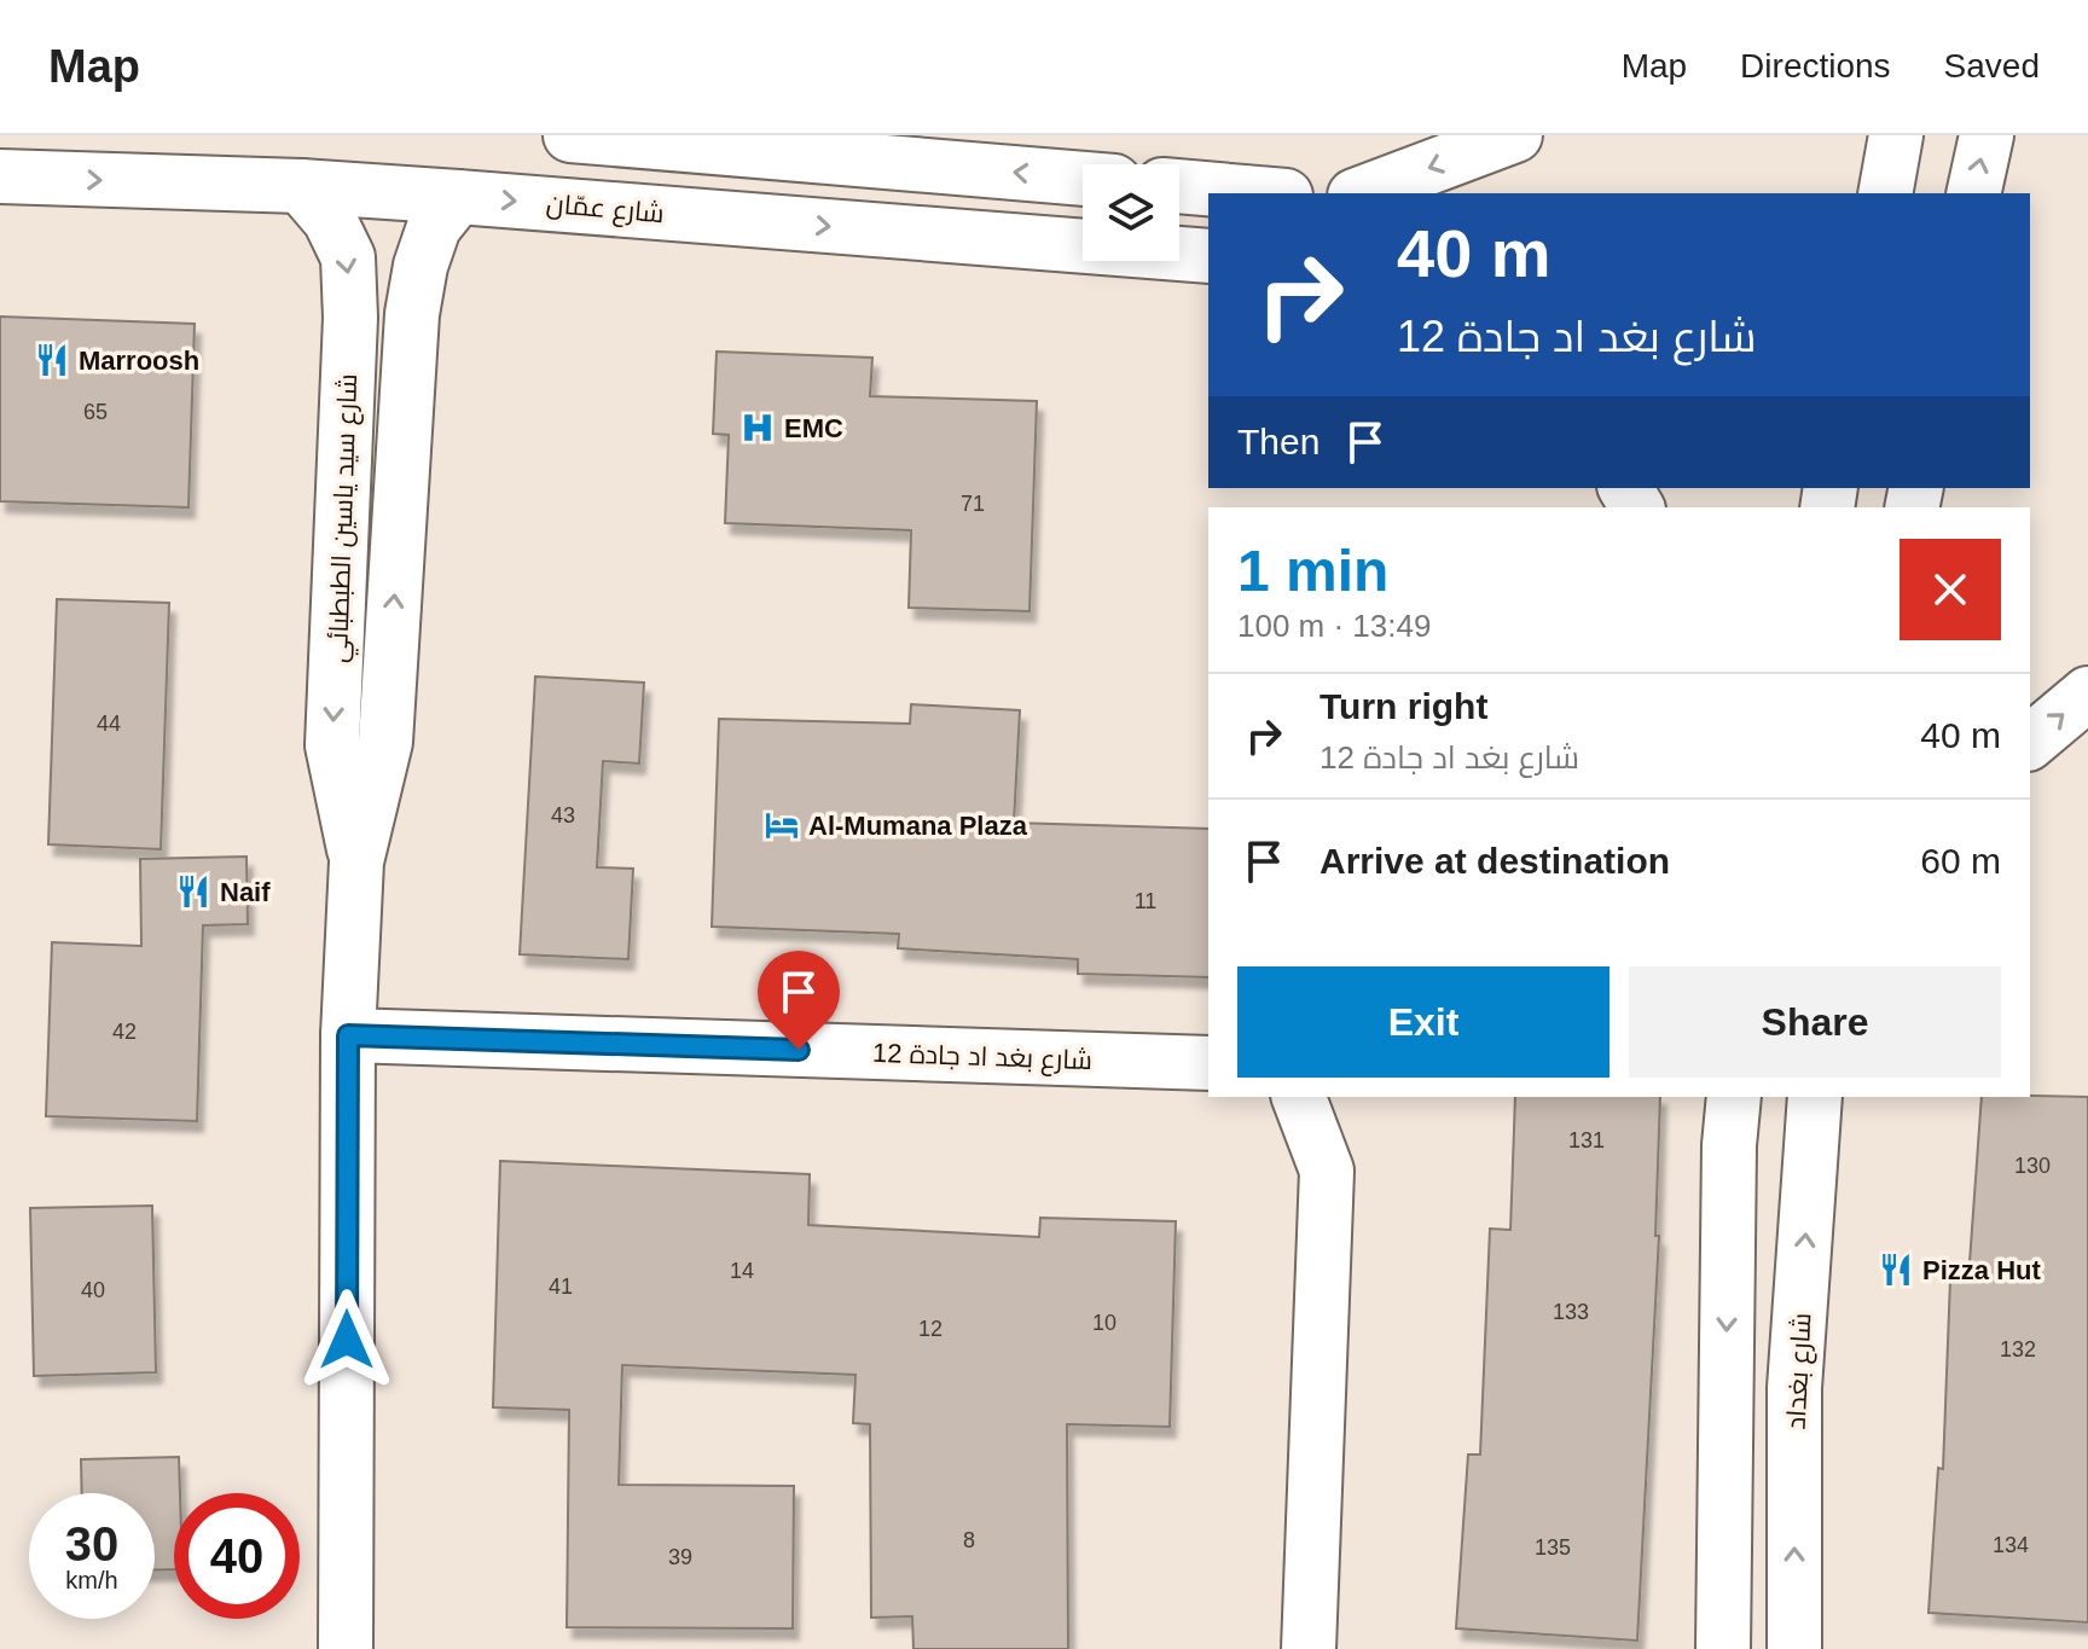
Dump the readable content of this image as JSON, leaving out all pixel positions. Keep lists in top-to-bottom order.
{
  "streets": {
    "street": [
      "شارع عمّان",
      "شارع سيد ياسين الطبطبائي",
      "شارع بغد اد جادة 12",
      "شارع بغداد"
    ]
  },
  "crossings": [
    ["شارع عمّان", "شارع سيد ياسين الطبطبائي"],
    ["شارع سيد ياسين الطبطبائي", "شارع بغد اد جادة 12"]
  ],
  "places": {
    "restaurant": ["Marroosh", "Naif", "Pizza Hut"],
    "hospital": ["EMC"],
    "hotel": ["Al-Mumana Plaza"]
  },
  "house_numbers": [
    "65",
    "71",
    "44",
    "43",
    "11",
    "42",
    "131",
    "130",
    "14",
    "41",
    "40",
    "133",
    "10",
    "12",
    "132",
    "8",
    "134",
    "135",
    "39"
  ],
  "page": {
    "header": "Map",
    "nav": ["Map", "Directions", "Saved"],
    "turn": ["40 m", "شارع بغد اد جادة 12"],
    "then": "Then",
    "heading": ["1 min", "100 m · 13:49"],
    "list": [
      {
        "name": "Turn right",
        "note": "شارع بغد اد جادة 12",
        "value": "40 m"
      },
      {
        "name": "Arrive at destination",
        "value": "60 m"
      }
    ],
    "buttons": ["Exit", "Share"],
    "speed": "30 km/h",
    "limit": "40"
  }
}
